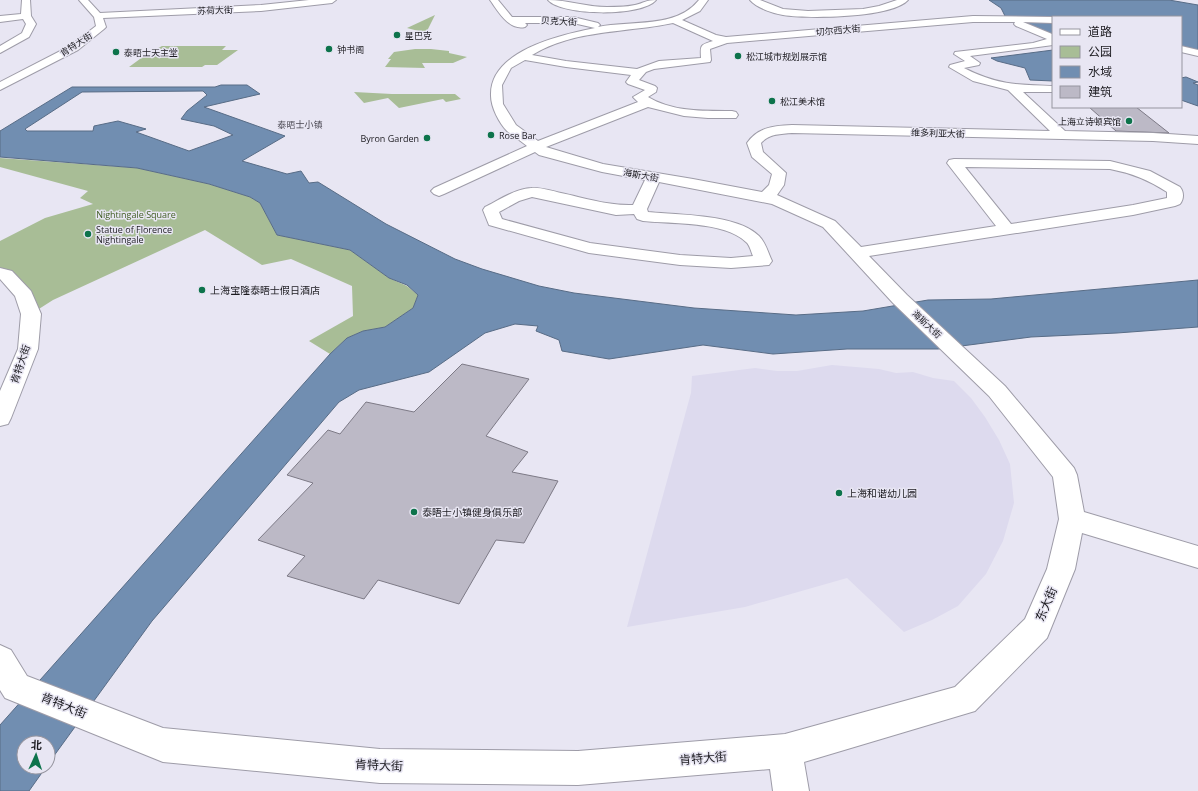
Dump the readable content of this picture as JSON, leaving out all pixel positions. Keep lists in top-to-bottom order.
{
  "streets": {
    "street": [
      "苏荷大街",
      "贝克大街",
      "切尔西大街",
      "肯特大街",
      "维多利亚大街",
      "海斯大街",
      "东大街"
    ]
  },
  "crossings": [
    ["苏荷大街", "肯特大街"],
    ["贝克大街", "海斯大街"],
    ["切尔西大街", "海斯大街"],
    ["肯特大街", "东大街"],
    ["维多利亚大街", "海斯大街"],
    ["海斯大街", "东大街"]
  ],
  "districts": ["泰晤士小镇"],
  "parks": ["Nightingale Square"],
  "places": [
    "星巴克",
    "钟书阁",
    "泰晤士天主堂",
    "松江城市规划展示馆",
    "松江美术馆",
    "上海立诗顿宾馆",
    "Rose Bar",
    "Byron Garden",
    "Statue of Florence Nightingale",
    "上海宝隆泰晤士假日酒店",
    "上海和谐幼儿园",
    "泰晤士小镇健身俱乐部"
  ],
  "legend": [
    "道路",
    "公园",
    "水域",
    "建筑"
  ],
  "north": "top"
}
